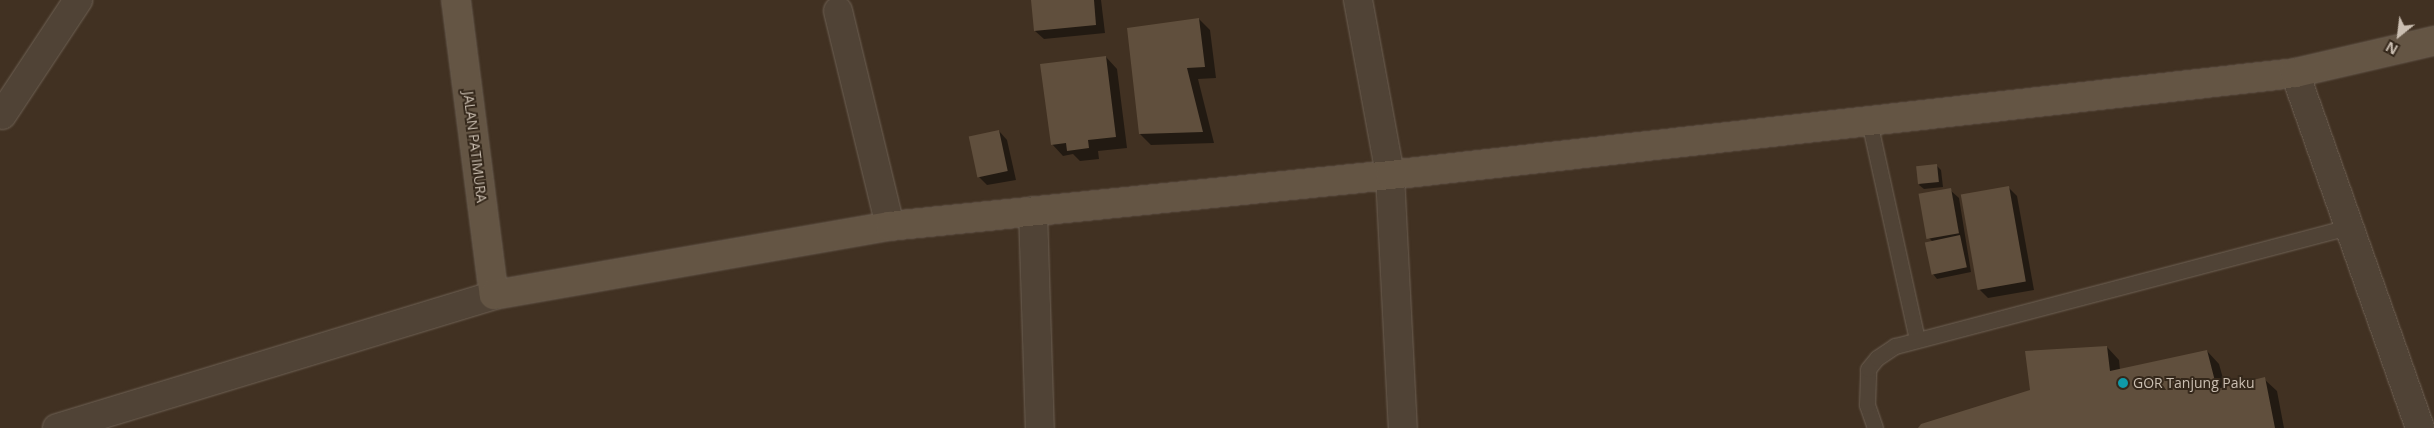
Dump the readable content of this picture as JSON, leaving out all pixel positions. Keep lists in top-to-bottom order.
{
  "streets": {
    "street": ["JALAN PATIMURA"]
  },
  "places": ["GOR Tanjung Paku"],
  "north": "bottom left"
}
